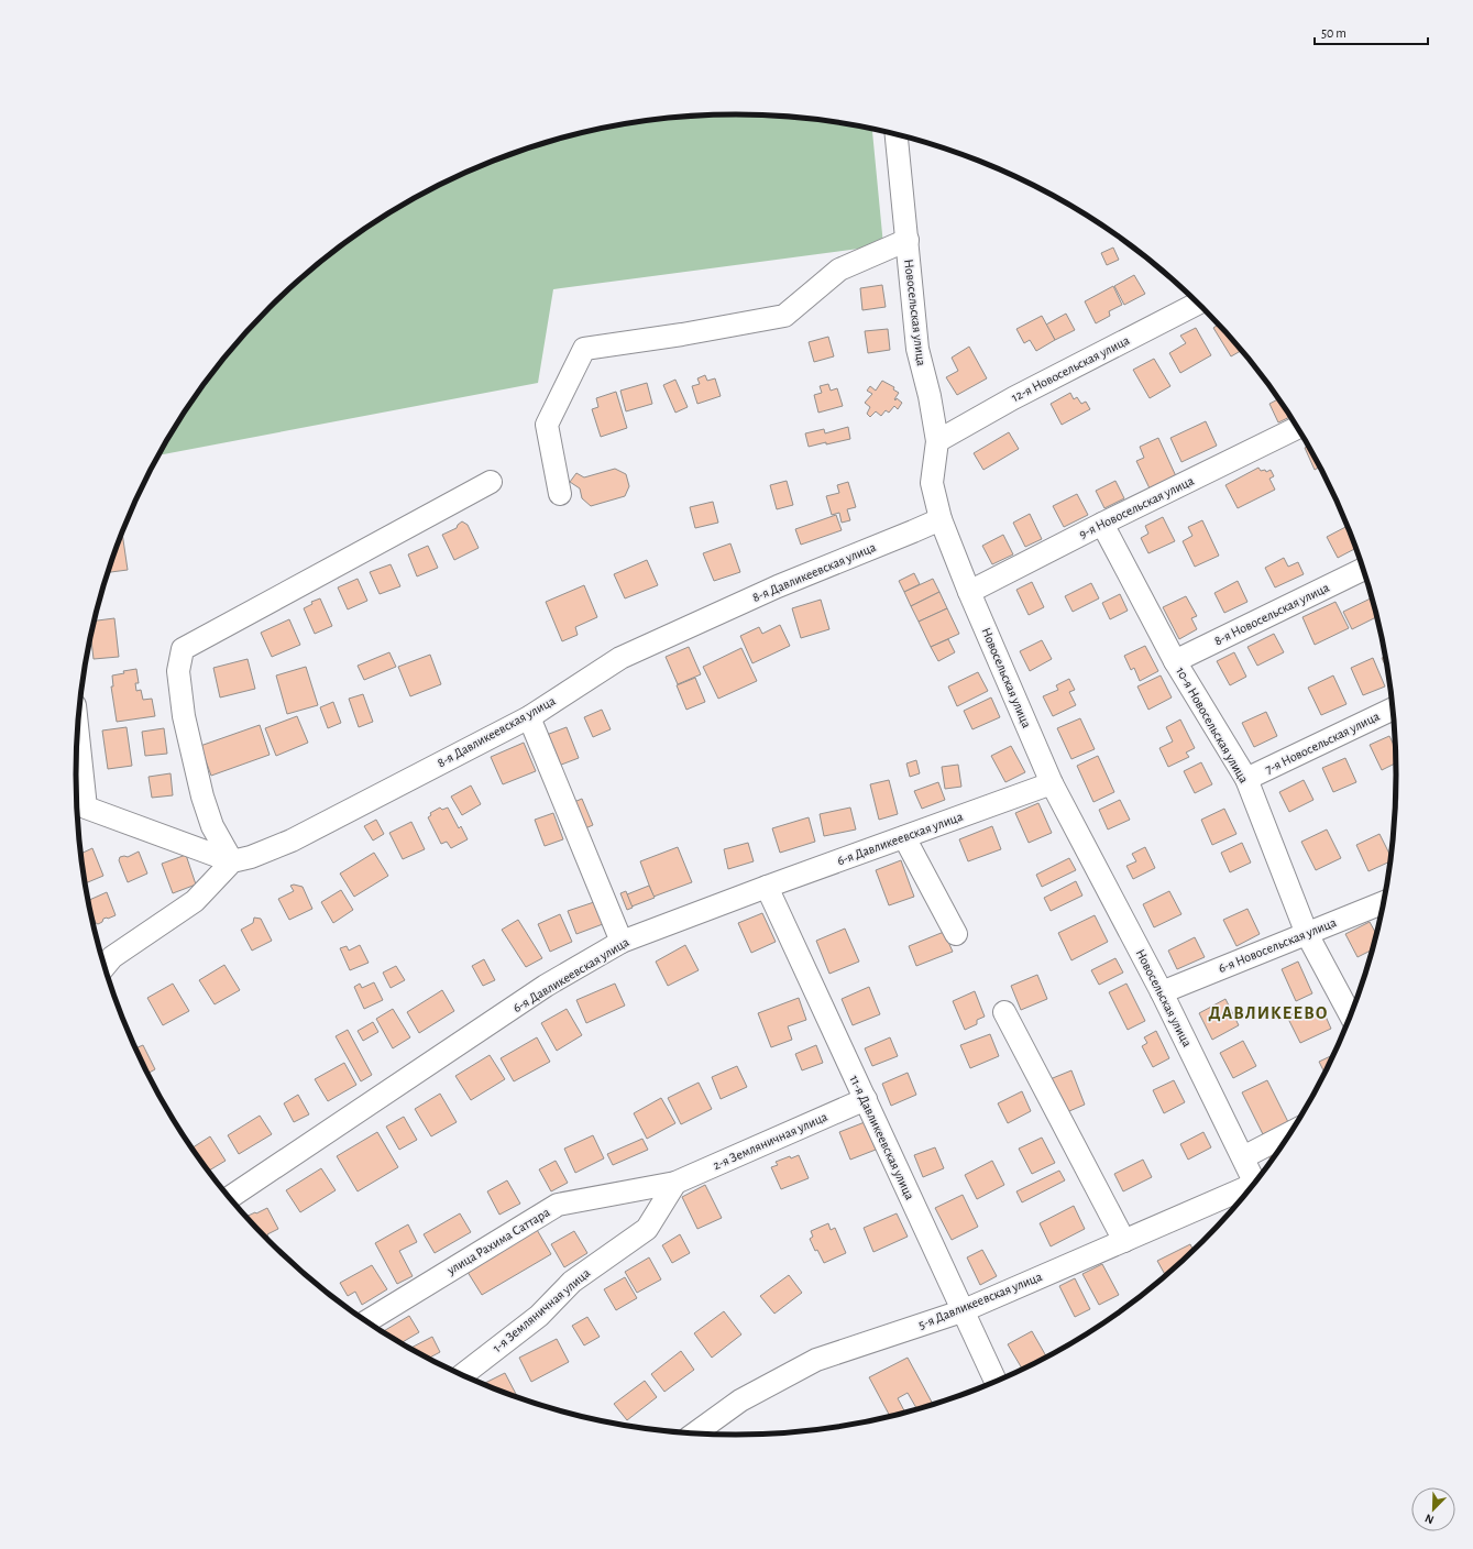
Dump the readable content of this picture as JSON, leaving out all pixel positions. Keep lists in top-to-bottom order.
{
  "streets": {
    "street": [
      "Новосельская улица",
      "12-я Новосельская улица",
      "9-я Новосельская улица",
      "8-я Давликеевская улица",
      "8-я Новосельская улица",
      "10-я Новосельская улица",
      "7-я Новосельская улица",
      "6-я Давликеевская улица",
      "6-я Новосельская улица",
      "11-я Давликеевская улица",
      "2-я Земляничная улица",
      "улица Рахима Саттара",
      "5-я Давликеевская улица",
      "1-я Земляничная улица"
    ]
  },
  "crossings": [
    ["Новосельская улица", "12-я Новосельская улица"],
    ["Новосельская улица", "9-я Новосельская улица"],
    ["Новосельская улица", "8-я Давликеевская улица"],
    ["Новосельская улица", "6-я Давликеевская улица"],
    ["Новосельская улица", "6-я Новосельская улица"],
    ["9-я Новосельская улица", "10-я Новосельская улица"],
    ["8-я Новосельская улица", "10-я Новосельская улица"],
    ["10-я Новосельская улица", "7-я Новосельская улица"],
    ["10-я Новосельская улица", "6-я Новосельская улица"],
    ["6-я Давликеевская улица", "11-я Давликеевская улица"],
    ["11-я Давликеевская улица", "2-я Земляничная улица"],
    ["11-я Давликеевская улица", "5-я Давликеевская улица"],
    ["2-я Земляничная улица", "улица Рахима Саттара"],
    ["2-я Земляничная улица", "1-я Земляничная улица"],
    ["улица Рахима Саттара", "1-я Земляничная улица"]
  ],
  "districts": ["ДАВЛИКЕЕВО"],
  "scale_bar": "50 m",
  "north": "bottom left"
}
